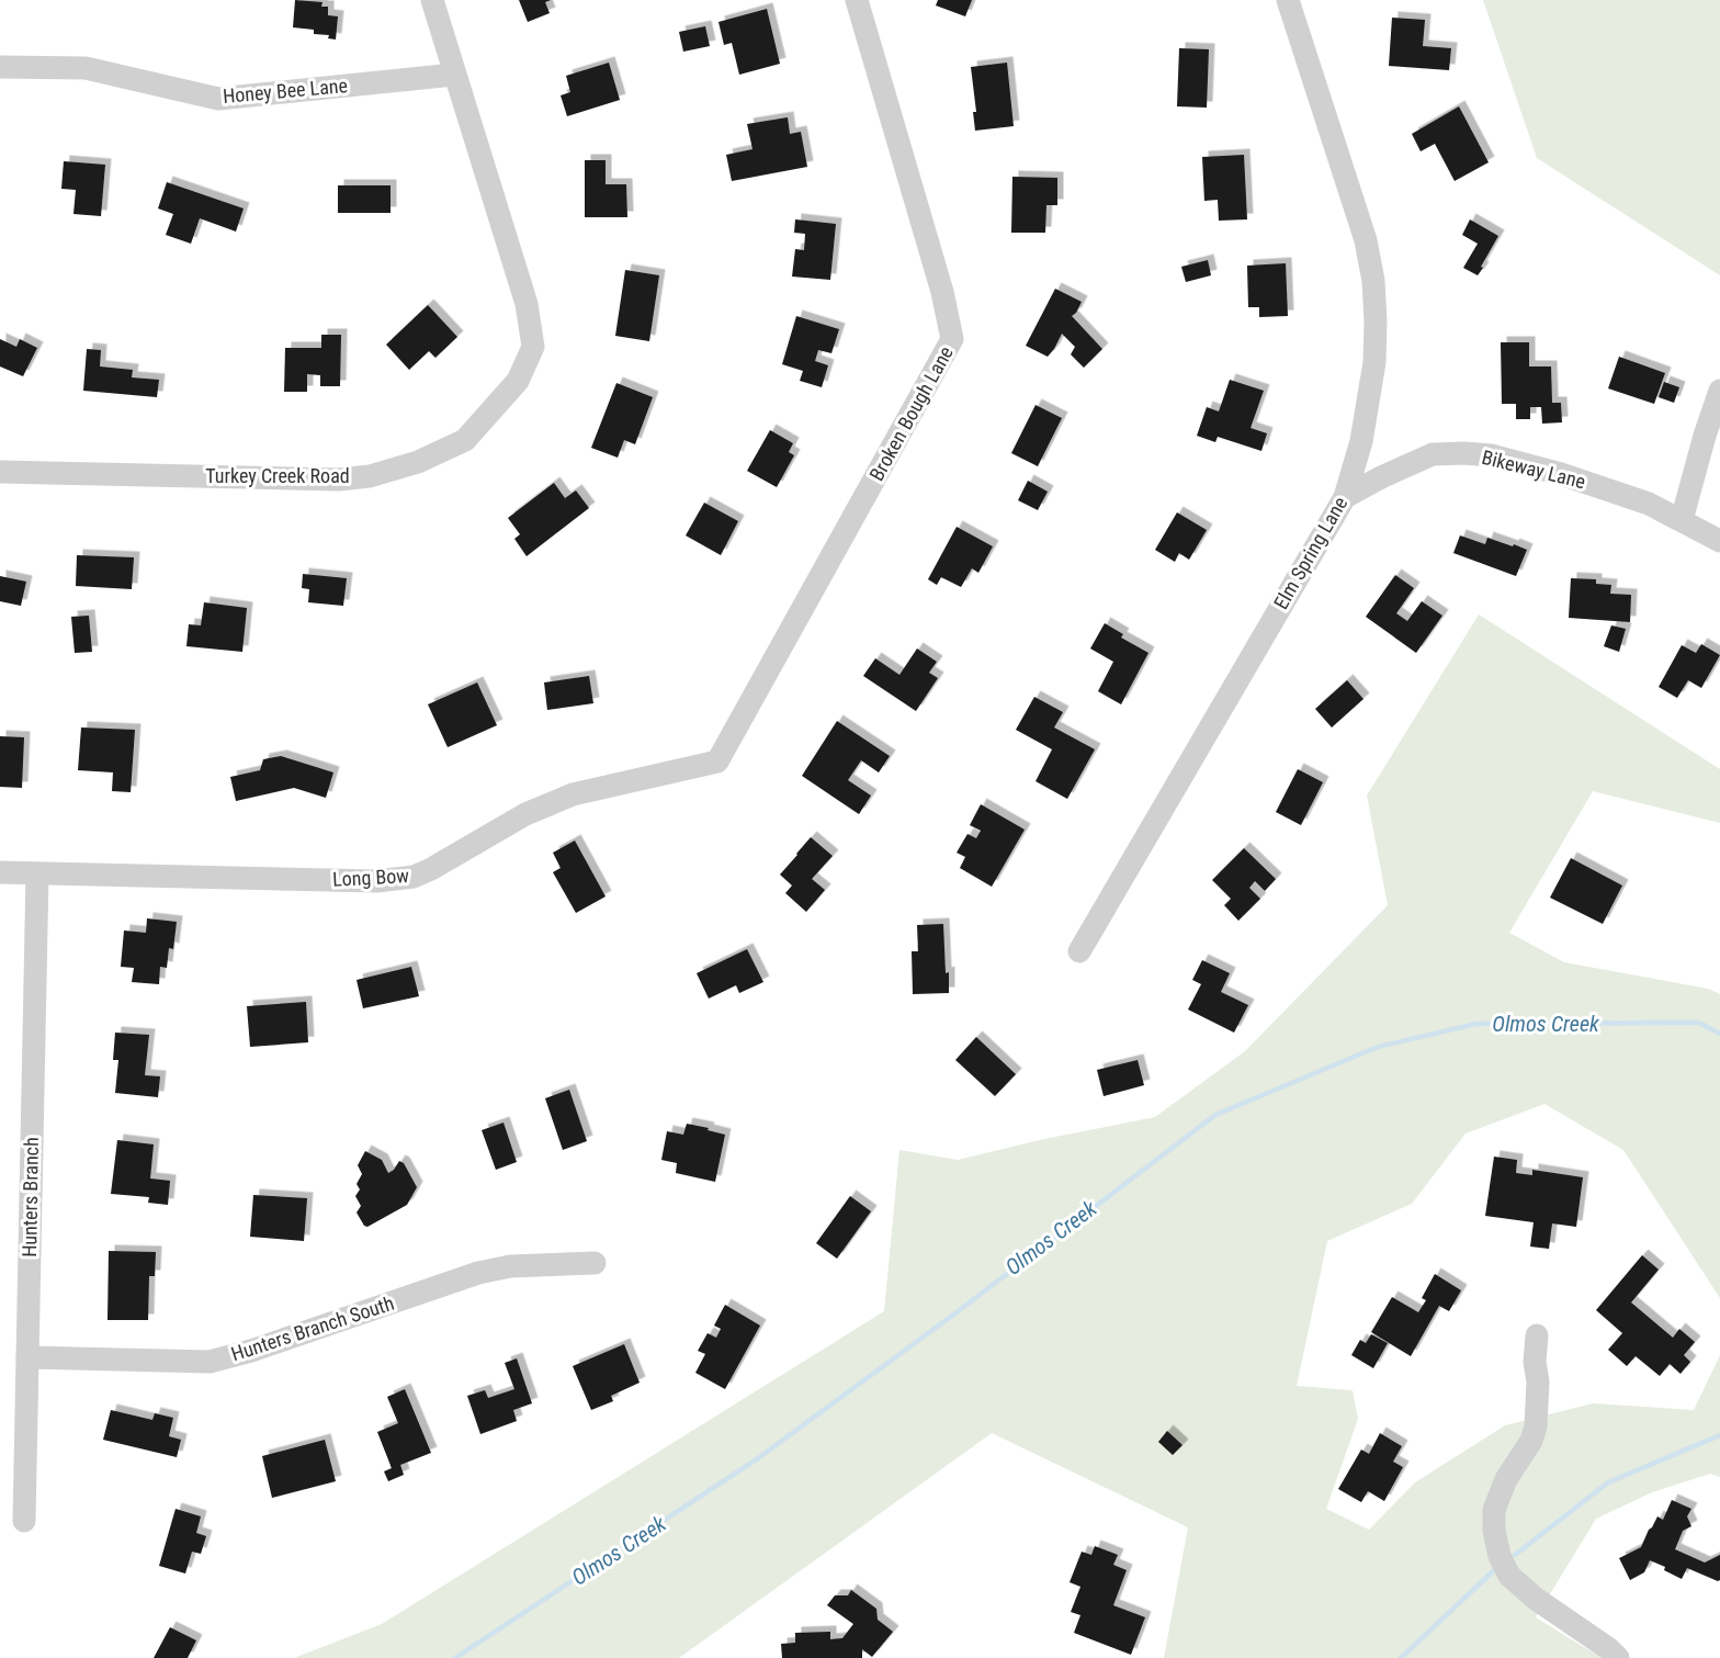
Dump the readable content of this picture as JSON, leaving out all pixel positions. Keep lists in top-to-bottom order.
{
  "streets": {
    "street": [
      "Honey Bee Lane",
      "Broken Bough Lane",
      "Bikeway Lane",
      "Turkey Creek Road",
      "Elm Spring Lane",
      "Long Bow",
      "Hunters Branch",
      "Hunters Branch South"
    ]
  },
  "crossings": [
    ["Honey Bee Lane", "Turkey Creek Road"],
    ["Broken Bough Lane", "Long Bow"],
    ["Bikeway Lane", "Elm Spring Lane"],
    ["Long Bow", "Hunters Branch"],
    ["Hunters Branch", "Hunters Branch South"]
  ],
  "water": ["Olmos Creek"]
}
